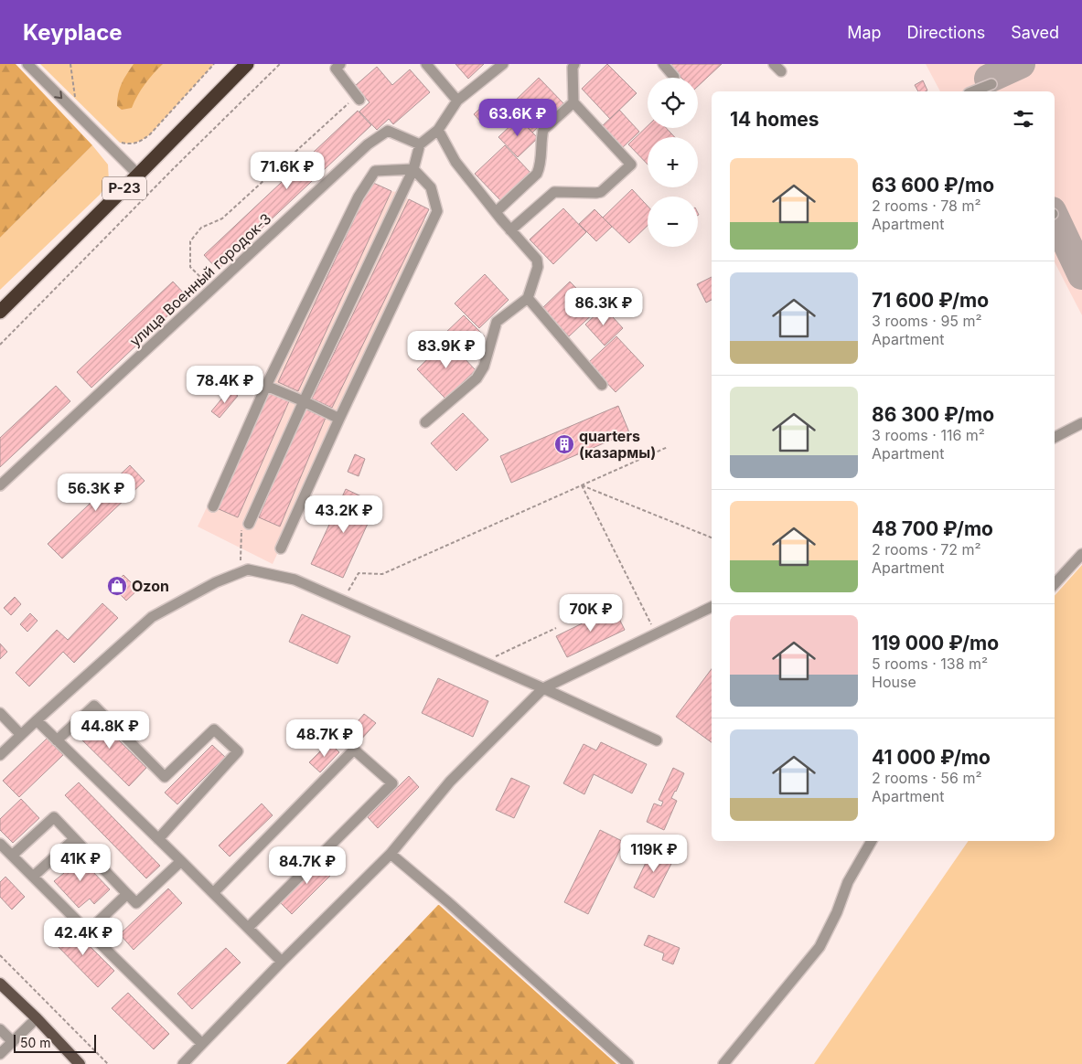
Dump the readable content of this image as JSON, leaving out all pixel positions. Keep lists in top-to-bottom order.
{
  "streets": {
    "highway": ["Р-23"],
    "street": ["улица Военный городок-3"]
  },
  "places": {
    "building": ["quarters (казармы)"],
    "shop": ["Ozon"]
  },
  "scale_bar": "50 m",
  "page": {
    "header": "Keyplace",
    "nav": ["Map", "Directions", "Saved"],
    "map_buttons": ["+", "−"],
    "heading": "14 homes",
    "price": [
      "63.6K ₽",
      "71.6K ₽",
      "86.3K ₽",
      "83.9K ₽",
      "78.4K ₽",
      "56.3K ₽",
      "43.2K ₽",
      "70K ₽",
      "44.8K ₽",
      "48.7K ₽",
      "119K ₽",
      "41K ₽",
      "84.7K ₽",
      "42.4K ₽"
    ],
    "list": [
      {
        "name": "63 600 ₽/mo",
        "note": "2 rooms · 78 m² · Apartment"
      },
      {
        "name": "71 600 ₽/mo",
        "note": "3 rooms · 95 m² · Apartment"
      },
      {
        "name": "86 300 ₽/mo",
        "note": "3 rooms · 116 m² · Apartment"
      },
      {
        "name": "48 700 ₽/mo",
        "note": "2 rooms · 72 m² · Apartment"
      },
      {
        "name": "119 000 ₽/mo",
        "note": "5 rooms · 138 m² · House"
      },
      {
        "name": "41 000 ₽/mo",
        "note": "2 rooms · 56 m² · Apartment"
      }
    ],
    "scale": "50 m"
  }
}
